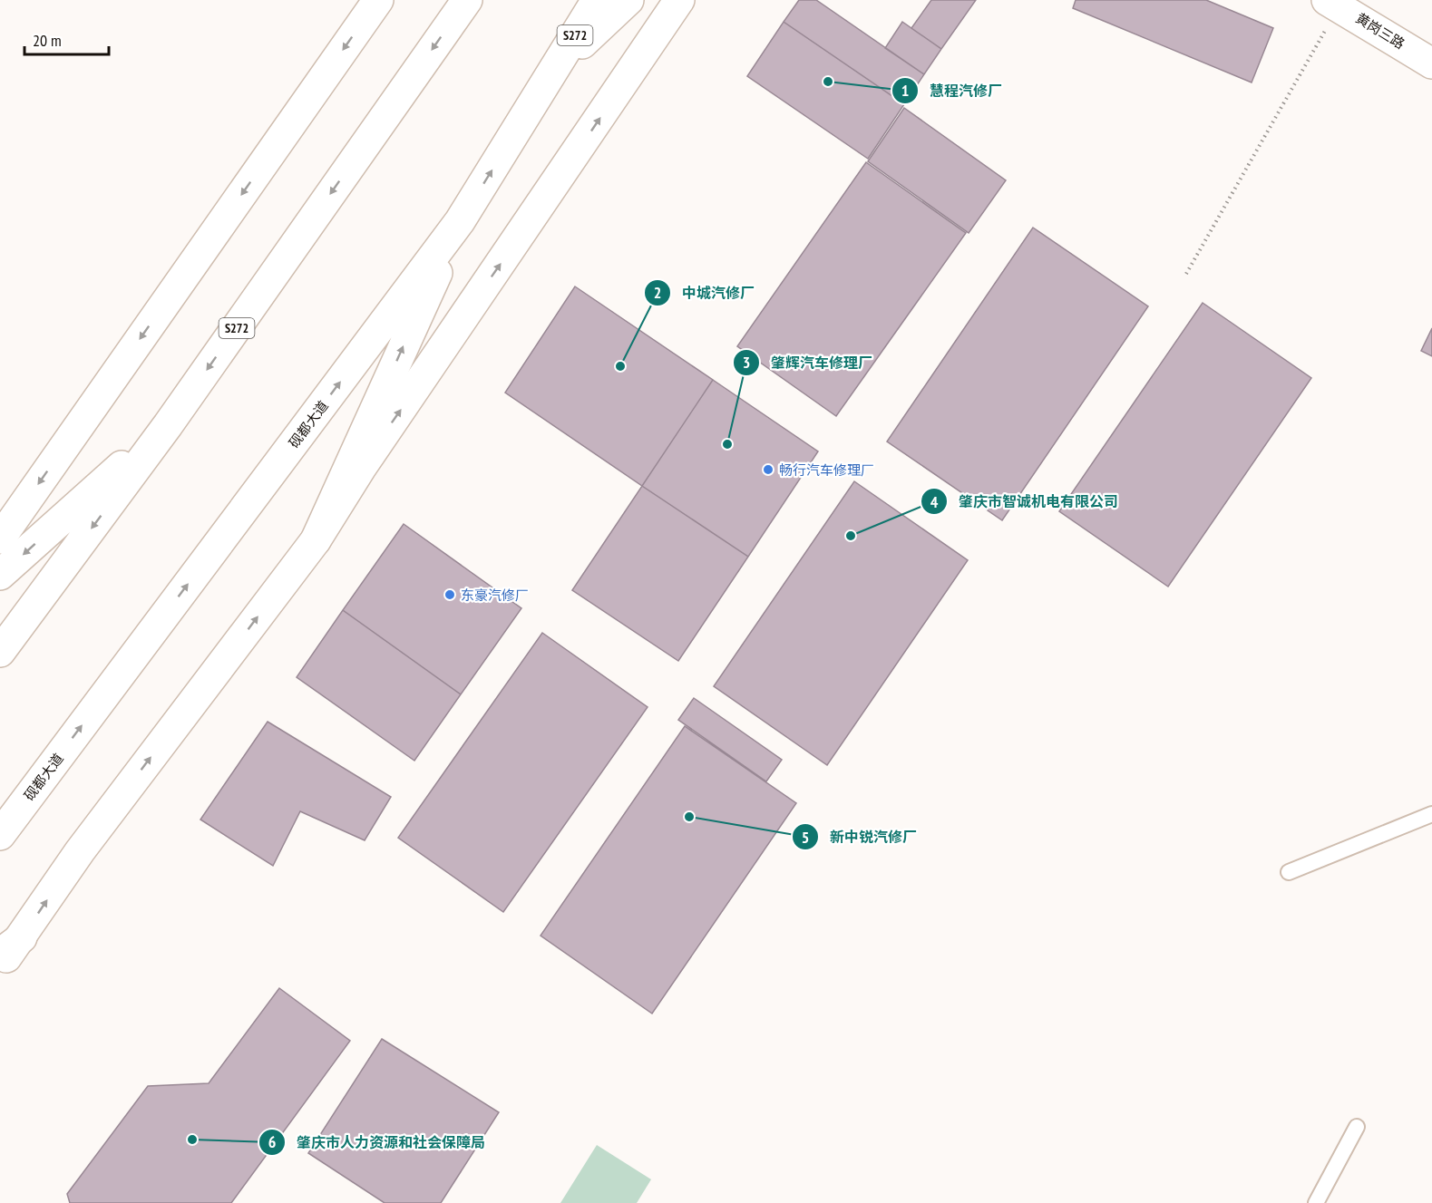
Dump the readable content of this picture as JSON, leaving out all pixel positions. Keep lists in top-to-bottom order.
{
  "streets": {
    "main road": ["黄岗三路", "S272", "砚都大道"]
  },
  "places": [
    "慧程汽修厂",
    "中城汽修厂",
    "肇辉汽车修理厂",
    "畅行汽车修理厂",
    "肇庆市智诚机电有限公司",
    "东豪汽修厂",
    "新中锐汽修厂",
    "肇庆市人力资源和社会保障局"
  ],
  "scale_bar": "20 m"
}
